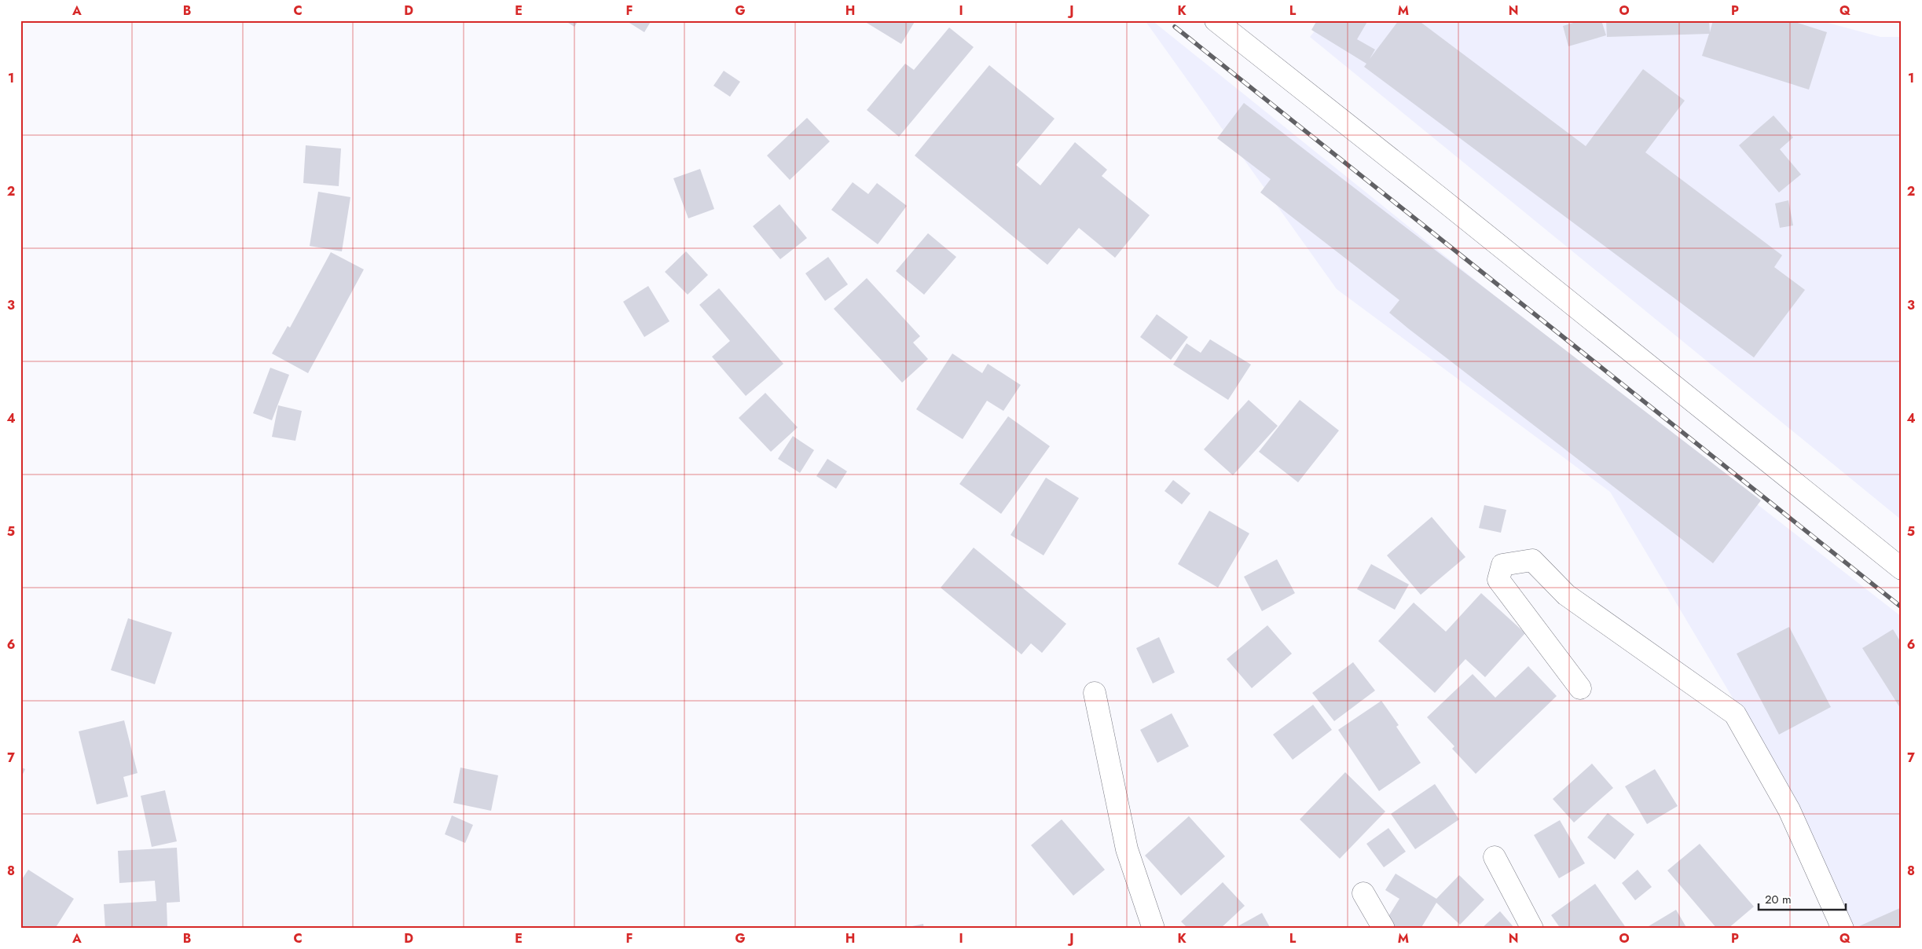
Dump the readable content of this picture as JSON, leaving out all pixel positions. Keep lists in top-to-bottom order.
{
  "scale_bar": "20 m",
  "grid": {
    "columns": [
      "A",
      "B",
      "C",
      "D",
      "E",
      "F",
      "G",
      "H",
      "I",
      "J",
      "K",
      "L",
      "M",
      "N",
      "O",
      "P",
      "Q"
    ],
    "rows": [
      "1",
      "2",
      "3",
      "4",
      "5",
      "6",
      "7",
      "8"
    ]
  }
}
